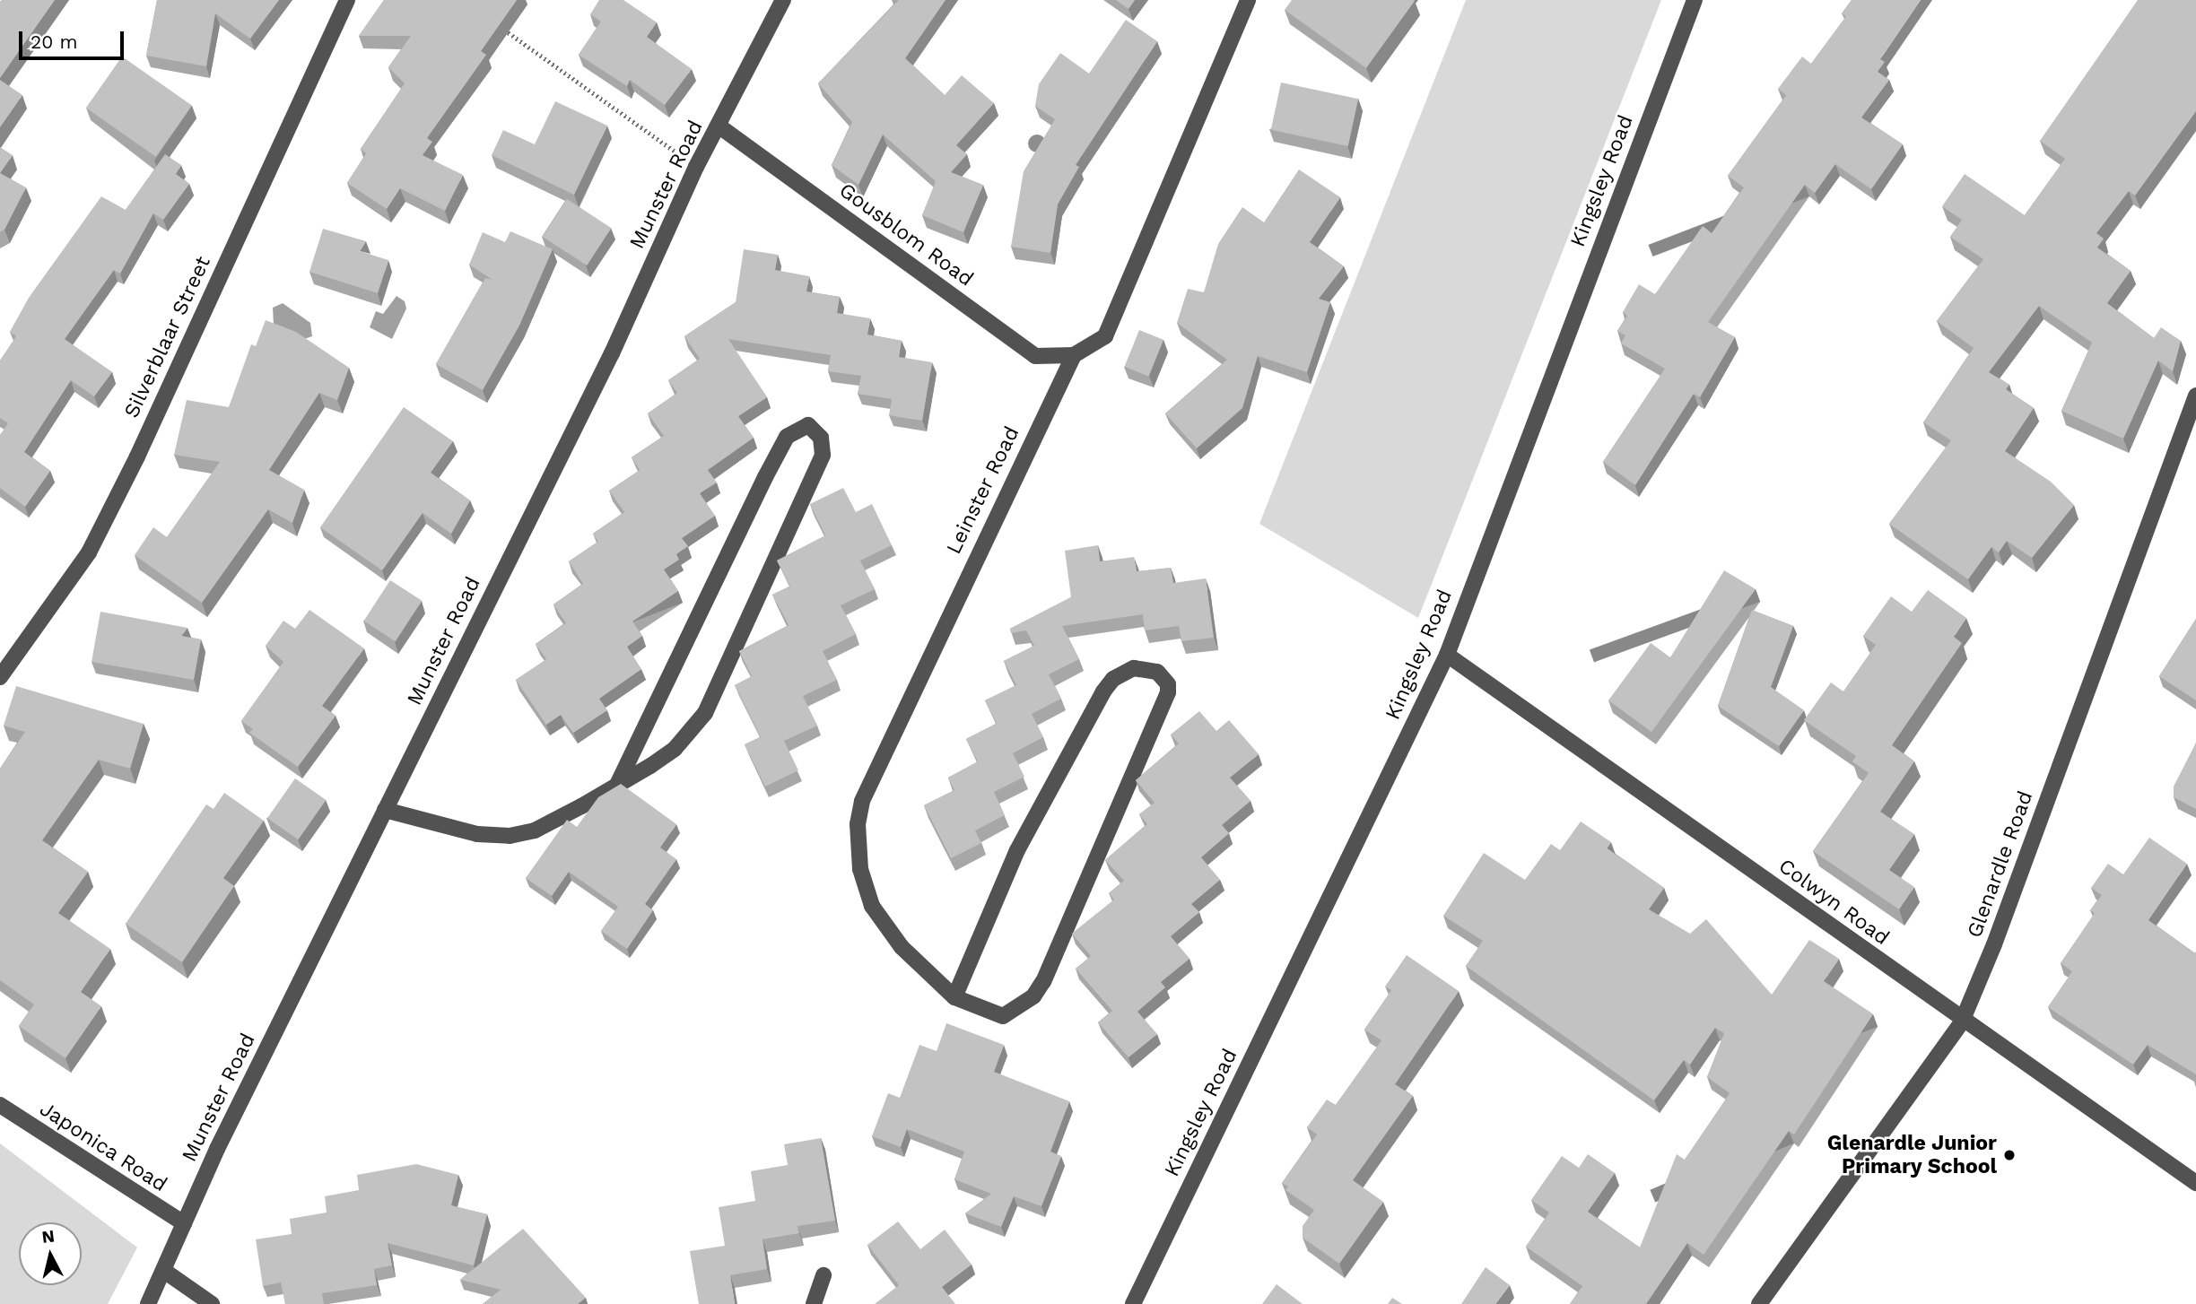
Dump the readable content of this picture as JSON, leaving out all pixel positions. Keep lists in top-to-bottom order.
{
  "streets": {
    "street": [
      "Kingsley Road",
      "Munster Road",
      "Gousblom Road",
      "Silverblaar Street",
      "Leinster Road",
      "Glenardle Road",
      "Colwyn Road",
      "Japonica Road"
    ]
  },
  "crossings": [
    ["Kingsley Road", "Colwyn Road"],
    ["Munster Road", "Gousblom Road"],
    ["Munster Road", "Japonica Road"],
    ["Gousblom Road", "Leinster Road"],
    ["Glenardle Road", "Colwyn Road"]
  ],
  "places": ["Glenardle Junior Primary School"],
  "scale_bar": "20 m",
  "north": "top"
}
